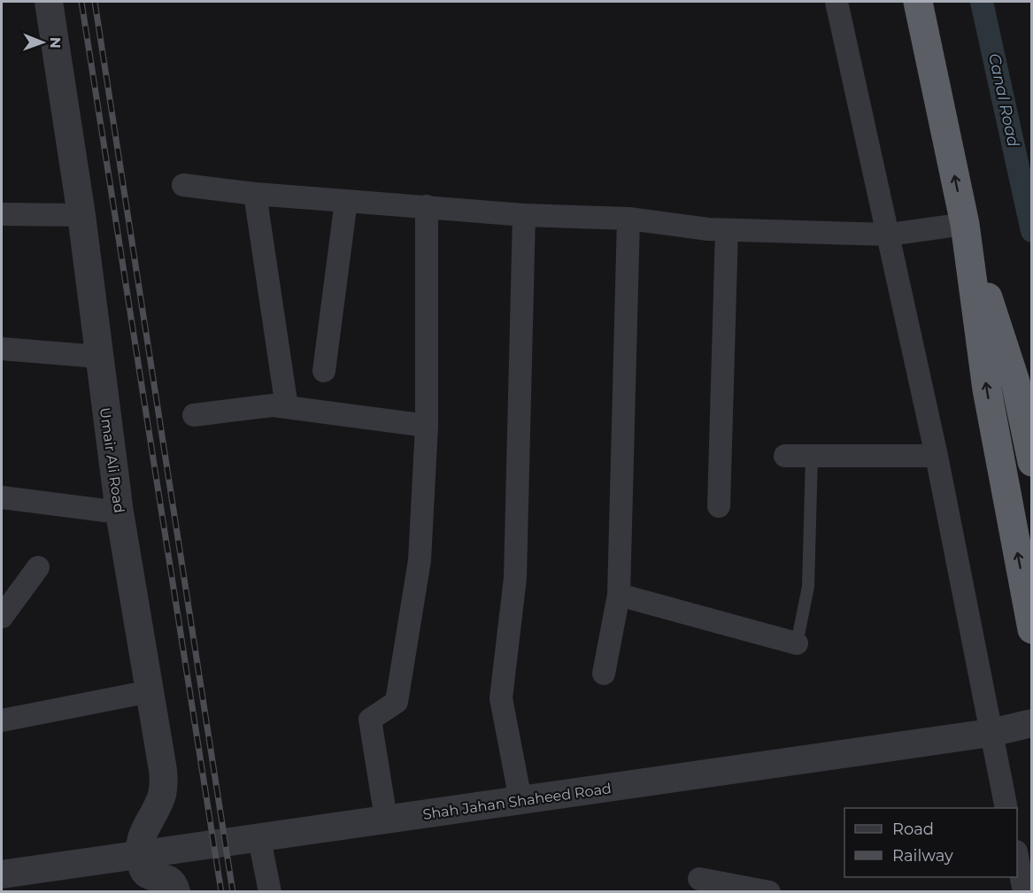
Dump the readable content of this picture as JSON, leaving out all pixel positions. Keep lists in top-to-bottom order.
{
  "streets": {
    "street": ["Umair Ali Road", "Shah Jahan Shaheed Road"]
  },
  "crossings": [
    ["Umair Ali Road", "Shah Jahan Shaheed Road"]
  ],
  "water": ["Canal Road"],
  "legend": ["Road", "Railway"],
  "north": "right"
}
